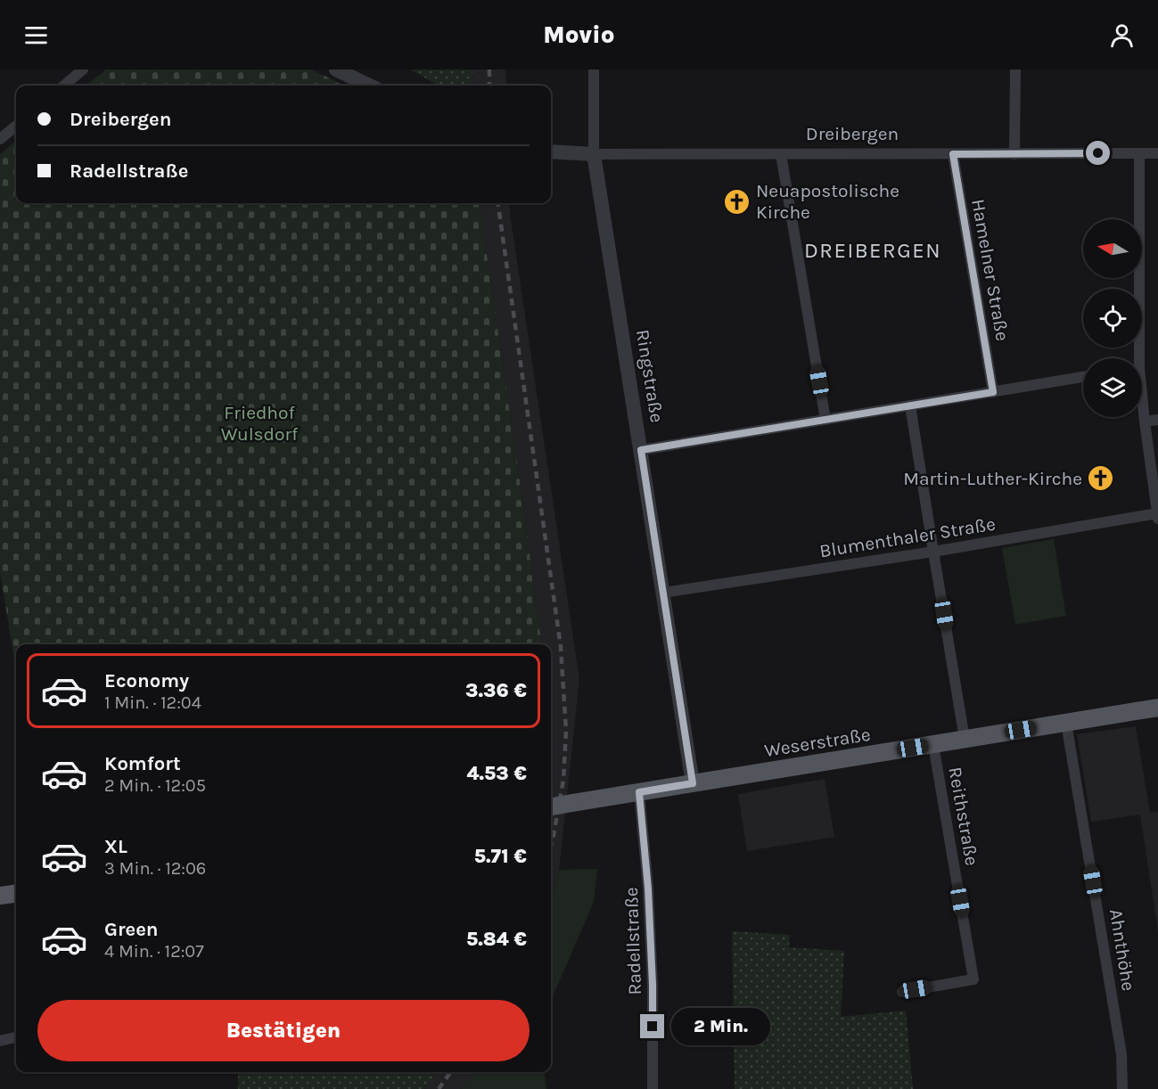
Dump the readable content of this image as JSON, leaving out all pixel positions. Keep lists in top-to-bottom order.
{
  "streets": {
    "main road": ["Weserstraße"],
    "street": [
      "Dreibergen",
      "Hamelner Straße",
      "Ringstraße",
      "Blumenthaler Straße",
      "Reithstraße",
      "Radellstraße",
      "Ahnthöhe"
    ]
  },
  "crossings": [
    ["Dreibergen", "Hamelner Straße"],
    ["Dreibergen", "Ringstraße"],
    ["Ringstraße", "Blumenthaler Straße"],
    ["Ringstraße", "Weserstraße"],
    ["Weserstraße", "Reithstraße"],
    ["Weserstraße", "Radellstraße"],
    ["Weserstraße", "Ahnthöhe"]
  ],
  "districts": ["DREIBERGEN"],
  "parks": ["Friedhof Wulsdorf"],
  "places": {
    "church": ["Neuapostolische Kirche", "Martin-Luther-Kirche"]
  },
  "north": "left",
  "page": {
    "header": "Movio",
    "banner": ["Dreibergen", "Radellstraße"],
    "list": [
      {
        "name": "Economy",
        "note": "1 Min. · 12:04",
        "value": "3.36 €"
      },
      {
        "name": "Komfort",
        "note": "2 Min. · 12:05",
        "value": "4.53 €"
      },
      {
        "name": "XL",
        "note": "3 Min. · 12:06",
        "value": "5.71 €"
      },
      {
        "name": "Green",
        "note": "4 Min. · 12:07",
        "value": "5.84 €"
      }
    ],
    "buttons": "Bestätigen",
    "bubble": "2 Min."
  }
}
